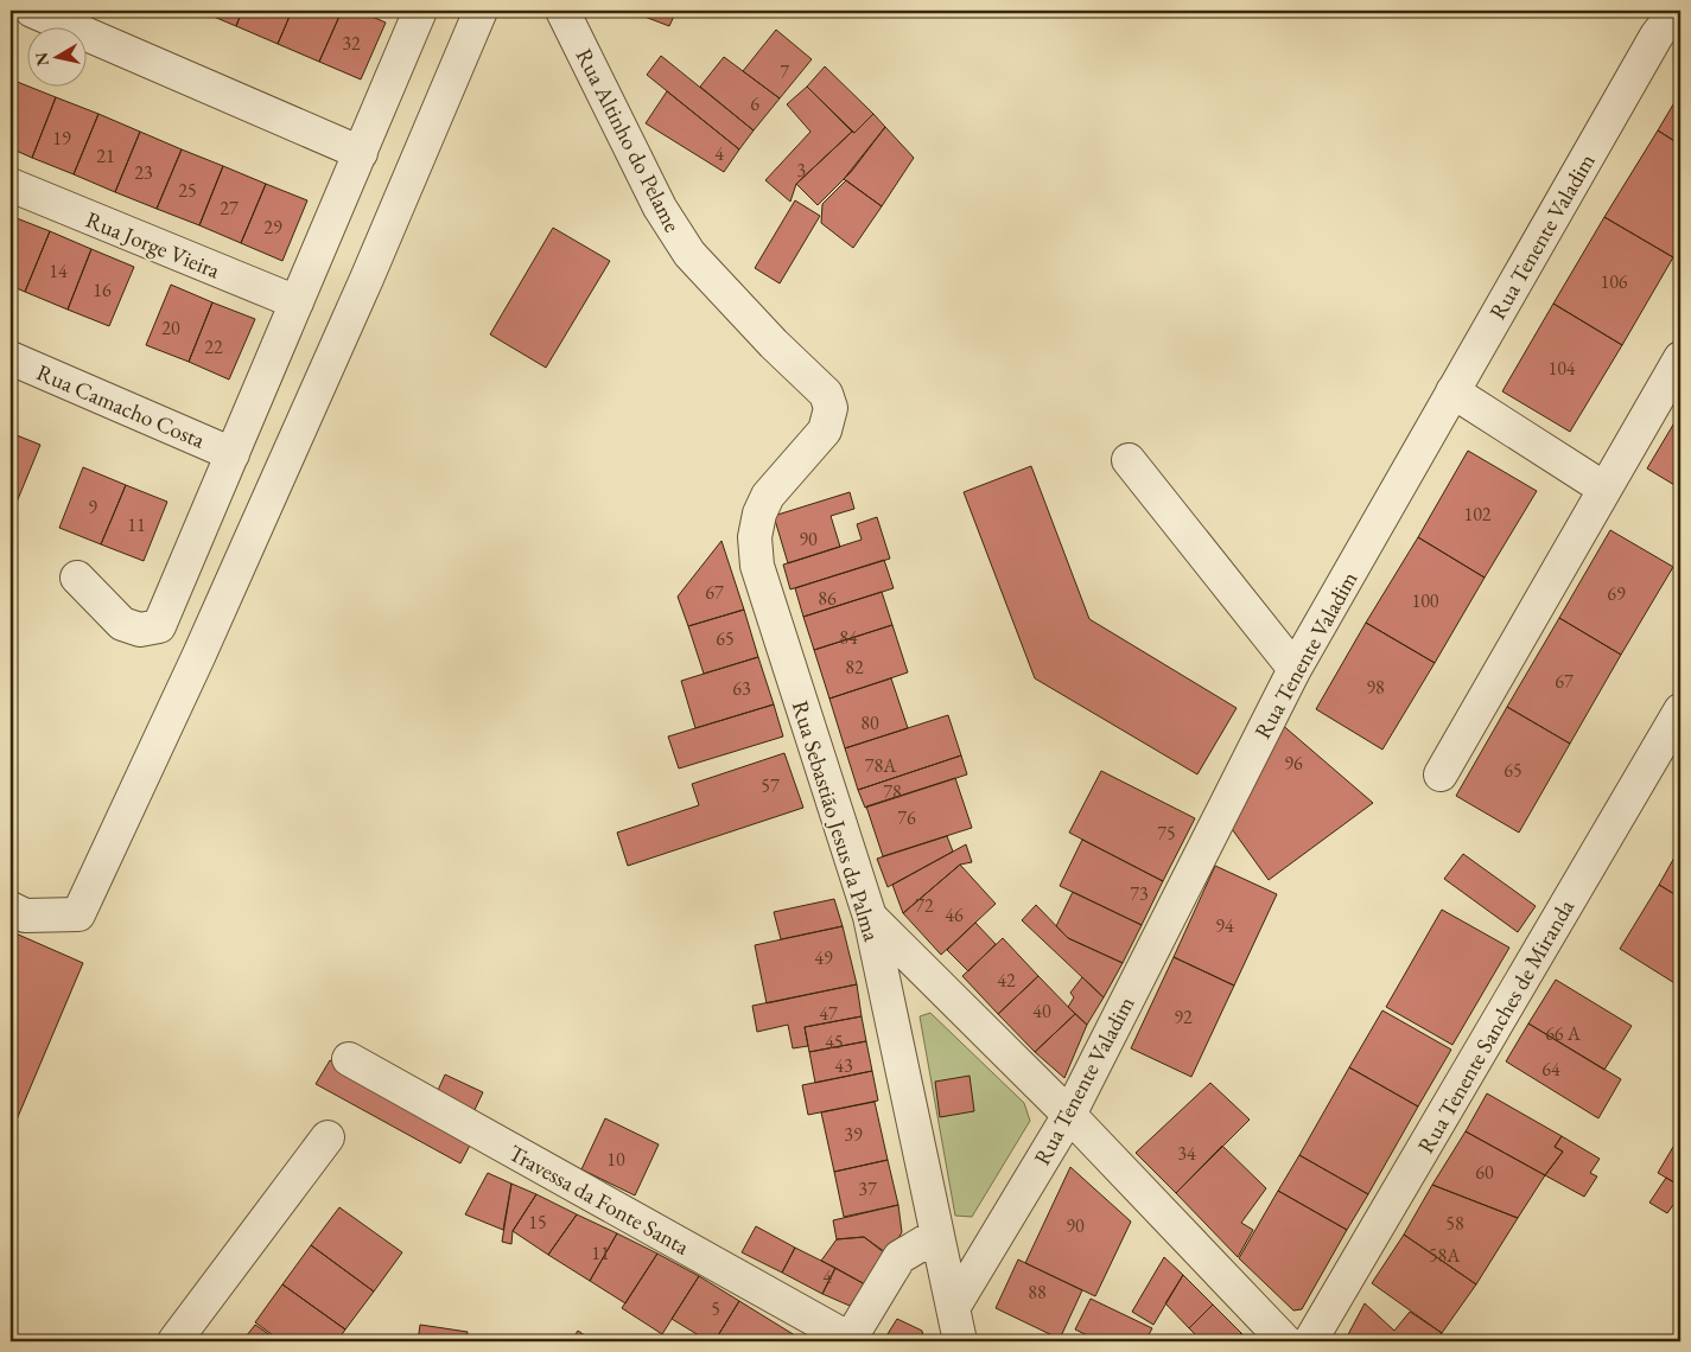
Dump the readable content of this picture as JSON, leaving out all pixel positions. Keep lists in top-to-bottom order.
{
  "streets": {
    "street": [
      "Rua Altinho do Pelame",
      "Rua Tenente Valadim",
      "Rua Jorge Vieira",
      "Rua Camacho Costa",
      "Rua Sebastião Jesus da Palma",
      "Rua Tenente Sanches de Miranda",
      "Travessa da Fonte Santa"
    ]
  },
  "crossings": [
    ["Rua Altinho do Pelame", "Rua Sebastião Jesus da Palma"],
    ["Rua Tenente Valadim", "Rua Sebastião Jesus da Palma"]
  ],
  "house_numbers": [
    "32",
    "7",
    "6",
    "19",
    "4",
    "21",
    "3",
    "23",
    "25",
    "27",
    "29",
    "14",
    "106",
    "16",
    "20",
    "22",
    "104",
    "9",
    "102",
    "11",
    "90",
    "67",
    "69",
    "86",
    "100",
    "84",
    "65",
    "82",
    "67",
    "98",
    "63",
    "80",
    "96",
    "78A",
    "65",
    "57",
    "78",
    "76",
    "75",
    "73",
    "72",
    "46",
    "94",
    "49",
    "42",
    "40",
    "47",
    "92",
    "66 A",
    "45",
    "43",
    "64",
    "39",
    "34",
    "10",
    "60",
    "37",
    "15",
    "58",
    "90",
    "11",
    "58A",
    "4",
    "88",
    "5"
  ],
  "north": "left"
}
